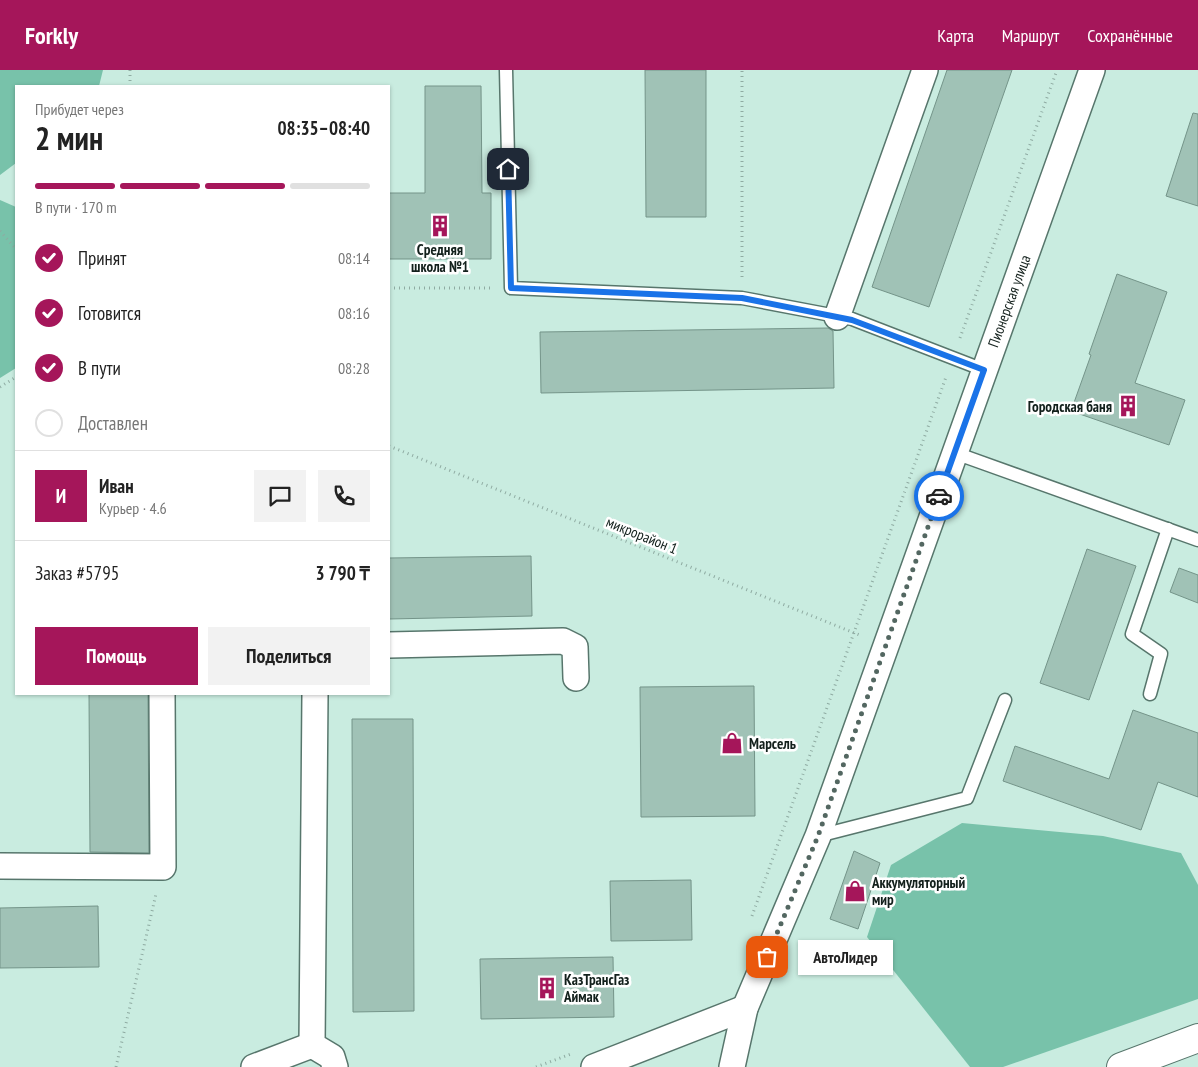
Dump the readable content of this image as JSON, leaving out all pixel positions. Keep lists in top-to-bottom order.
{
  "streets": {
    "street": ["Пионерская улица"],
    "path": ["микрорайон 1"]
  },
  "crossings": [
    ["Пионерская улица", "микрорайон 1"]
  ],
  "places": {
    "building": ["Средняя школа №1", "Городская баня", "КазТрансГаз Аймак"],
    "shop": ["Марсель", "Аккумуляторный мир"],
    "other": ["АвтоЛидер"]
  },
  "page": {
    "header": "Forkly",
    "nav": ["Карта", "Маршрут", "Сохранённые"],
    "heading": ["2 мин", "Прибудет через", "08:35–08:40"],
    "panel": [
      "Иван",
      "Курьер · 4.6",
      "Заказ #5795",
      "3 790 ₸"
    ],
    "bar": "В пути · 170 m",
    "list": [
      ["Принят", "08:14"],
      ["Готовится", "08:16"],
      ["В пути", "08:28"],
      "Доставлен"
    ],
    "round": "И",
    "buttons": ["Помощь", "Поделиться"],
    "bubble": "АвтоЛидер"
  }
}
